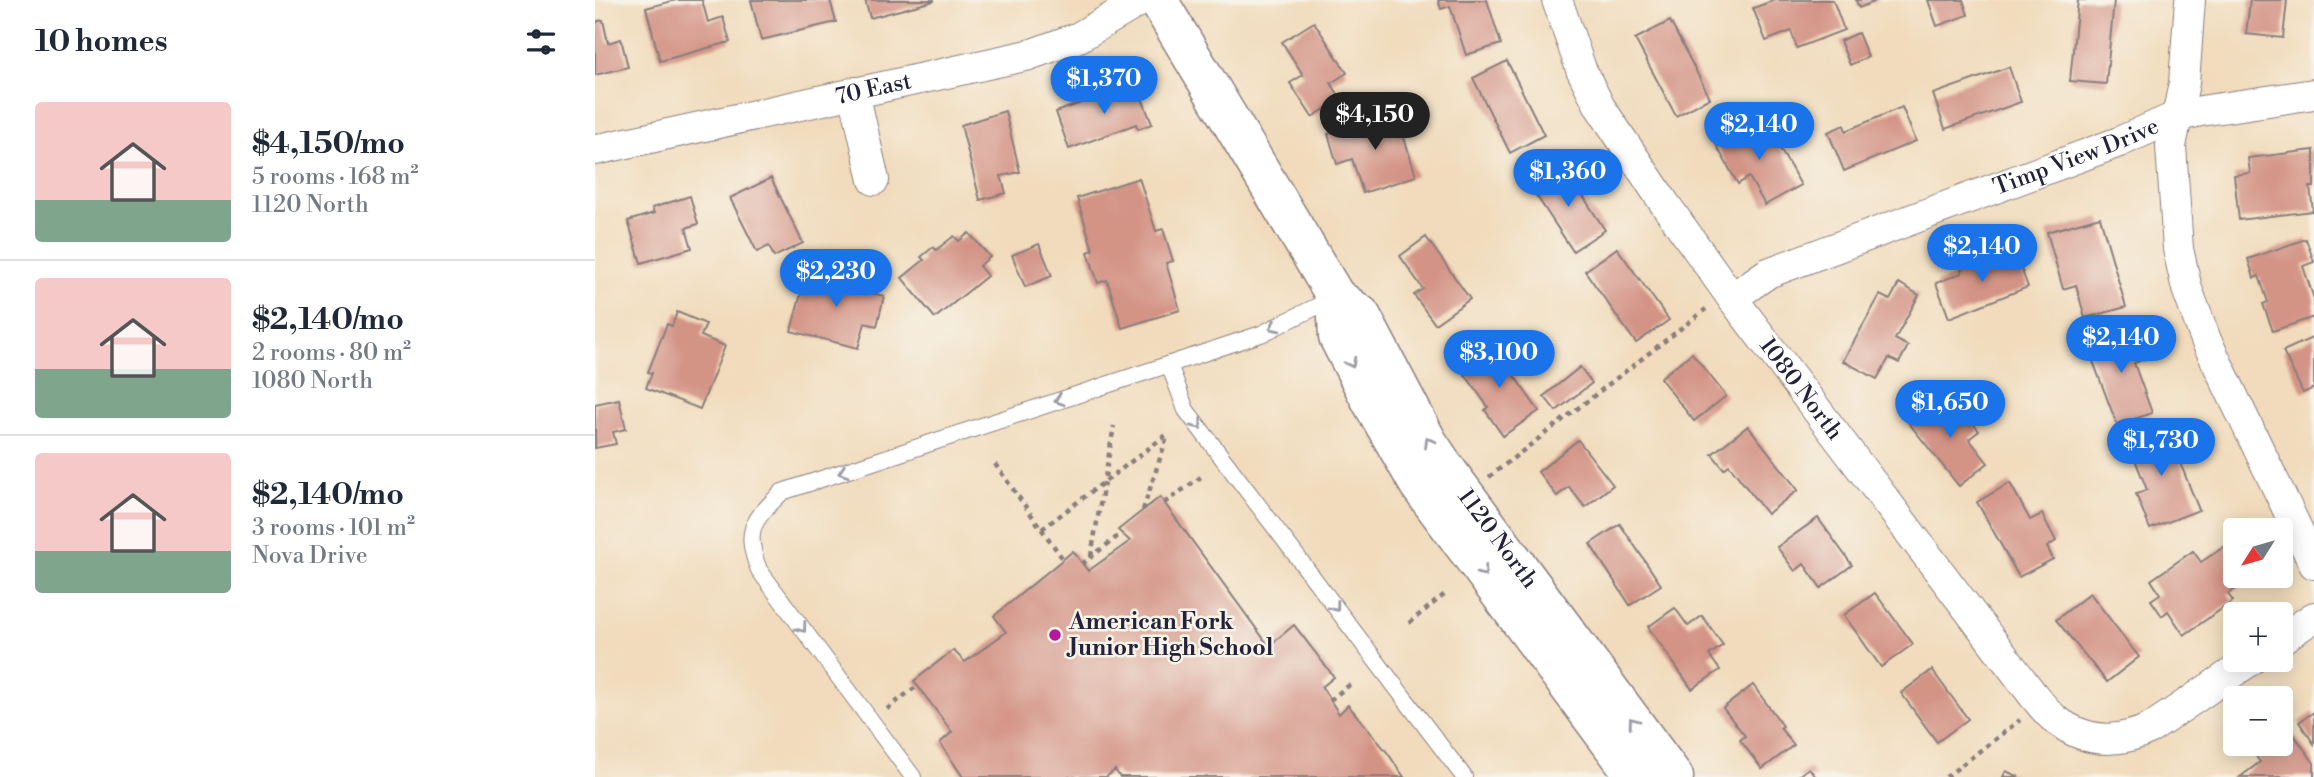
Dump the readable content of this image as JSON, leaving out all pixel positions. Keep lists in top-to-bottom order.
{
  "streets": {
    "street": [
      "70 East",
      "Timp View Drive",
      "1080 North",
      "1120 North"
    ]
  },
  "crossings": [
    ["Timp View Drive", "1080 North"]
  ],
  "places": ["American Fork Junior High School"],
  "north": "bottom left",
  "page": {
    "heading": "10 homes",
    "price": [
      "$1,370",
      "$4,150",
      "$2,140",
      "$1,360",
      "$2,140",
      "$2,230",
      "$2,140",
      "$3,100",
      "$1,650",
      "$1,730"
    ],
    "list": [
      {
        "name": "$4,150/mo",
        "note": "5 rooms · 168 m² · 1120 North"
      },
      {
        "name": "$2,140/mo",
        "note": "2 rooms · 80 m² · 1080 North"
      },
      {
        "name": "$2,140/mo",
        "note": "3 rooms · 101 m² · Nova Drive"
      }
    ],
    "map_buttons": ["+", "−"]
  }
}
